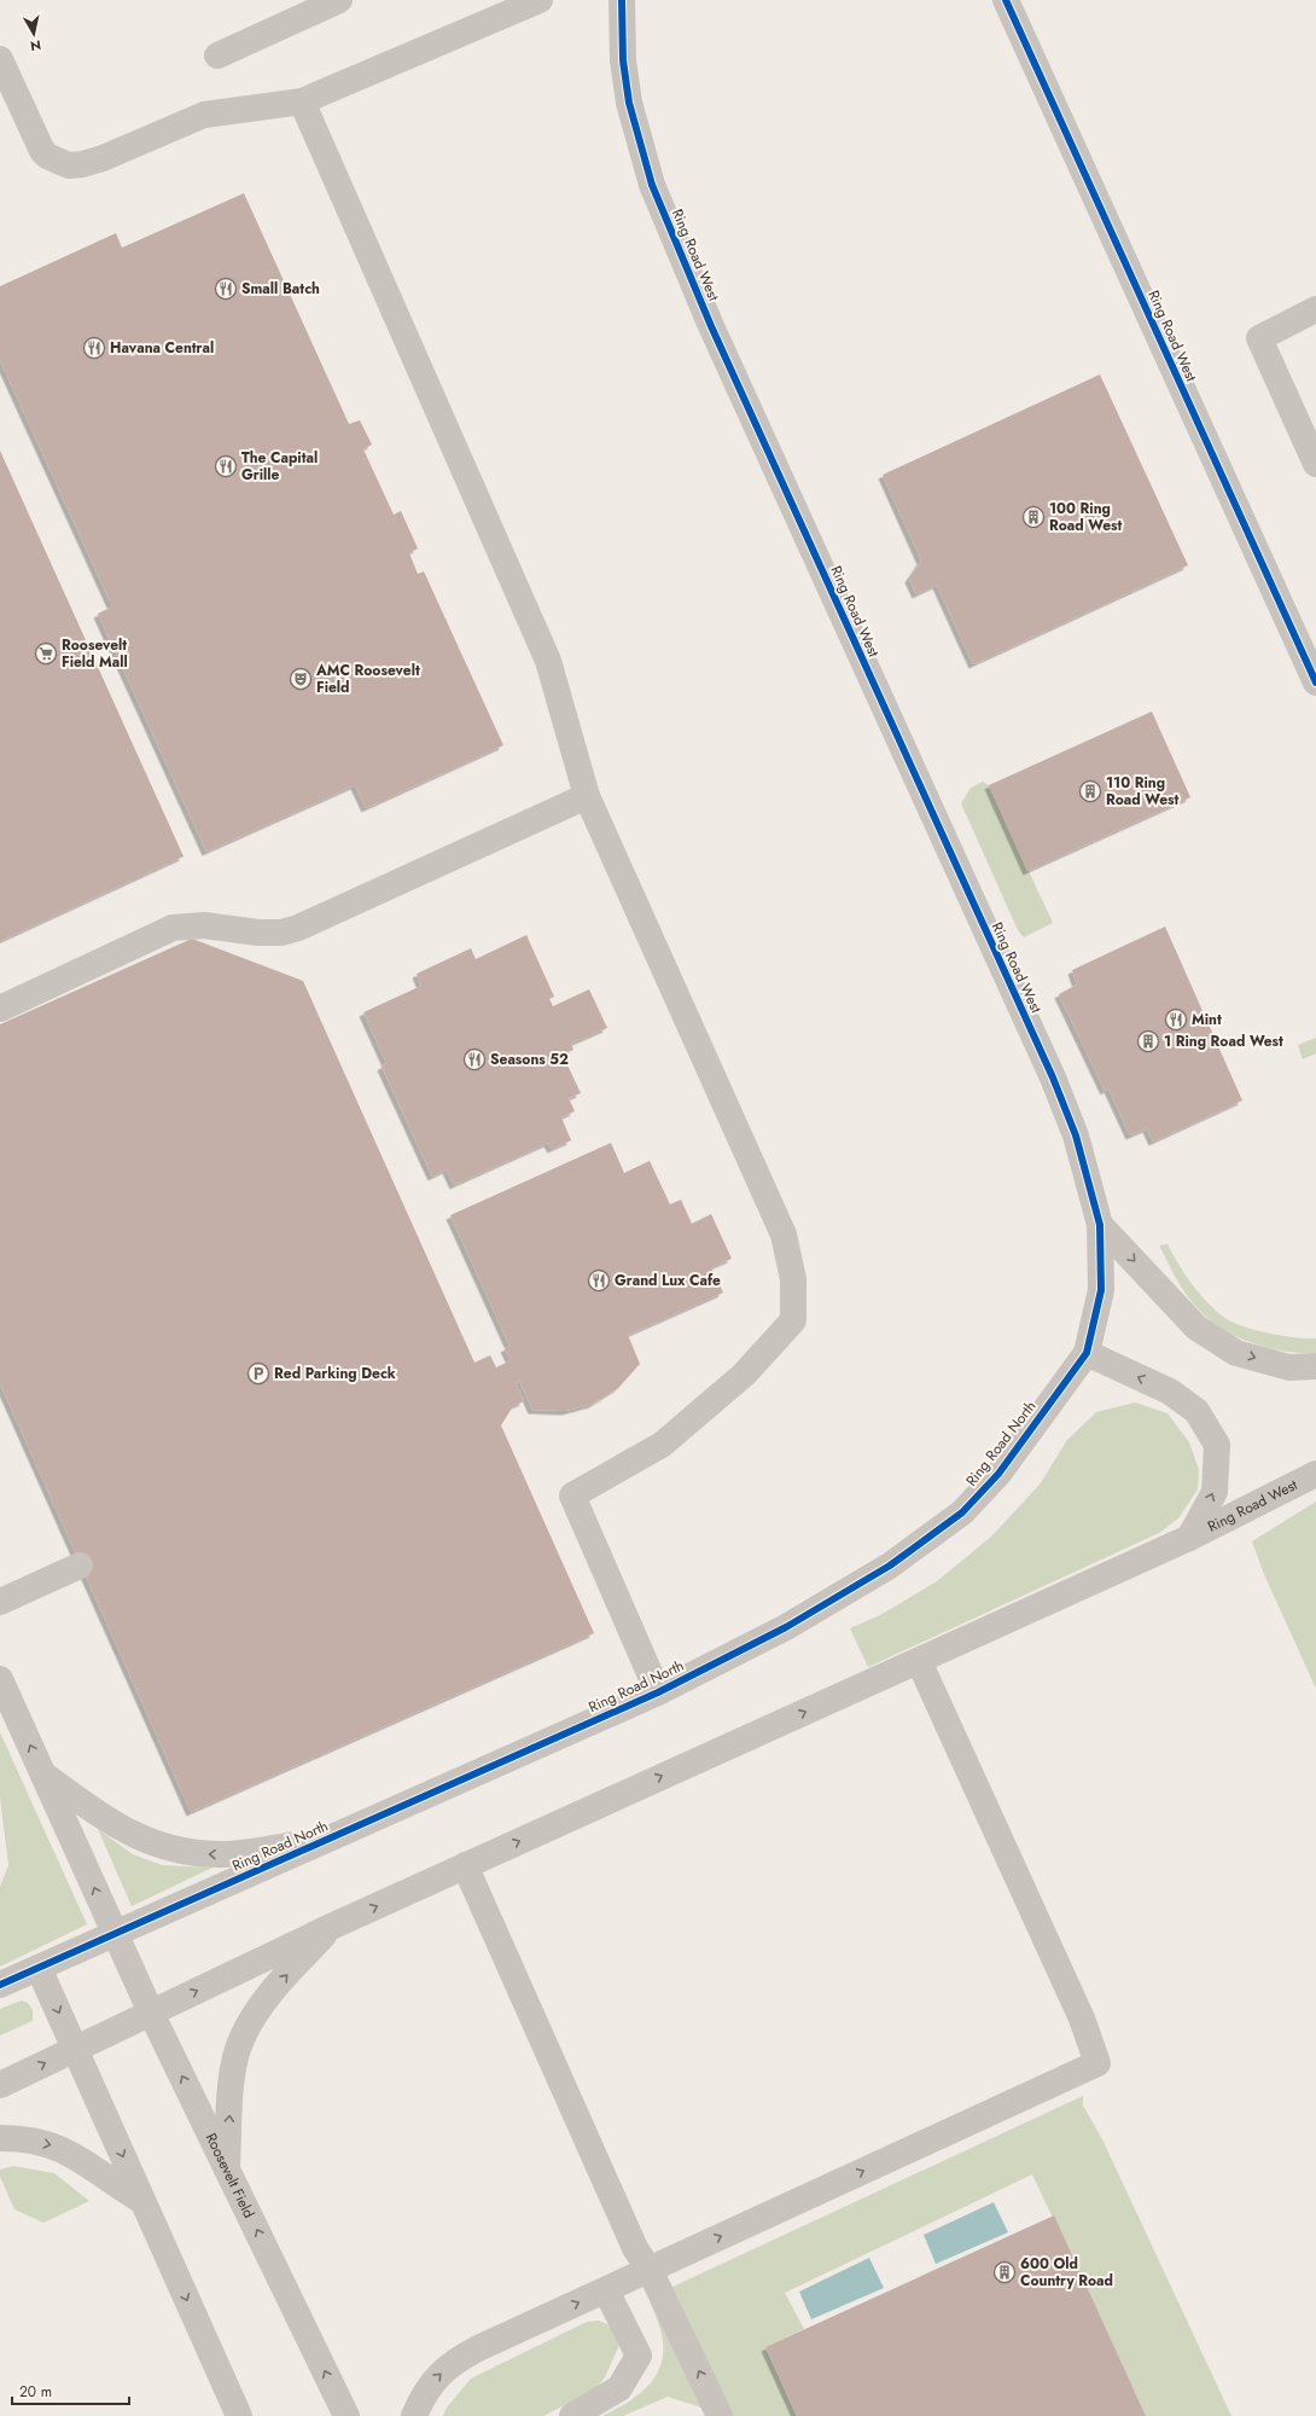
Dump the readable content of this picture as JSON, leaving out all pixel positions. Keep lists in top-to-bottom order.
{
  "streets": {
    "street": ["Ring Road West", "Ring Road North", "Roosevelt Field"]
  },
  "crossings": [
    ["Ring Road West", "Ring Road North"],
    ["Ring Road North", "Roosevelt Field"]
  ],
  "places": {
    "restaurant": [
      "Small Batch",
      "Havana Central",
      "The Capital Grille",
      "Mint",
      "Seasons 52",
      "Grand Lux Cafe"
    ],
    "building": [
      "100 Ring Road West",
      "110 Ring Road West",
      "1 Ring Road West",
      "600 Old Country Road"
    ],
    "supermarket": ["Roosevelt Field Mall"],
    "theatre": ["AMC Roosevelt Field"],
    "parking": ["Red Parking Deck"]
  },
  "scale_bar": "20 m",
  "north": "bottom"
}
